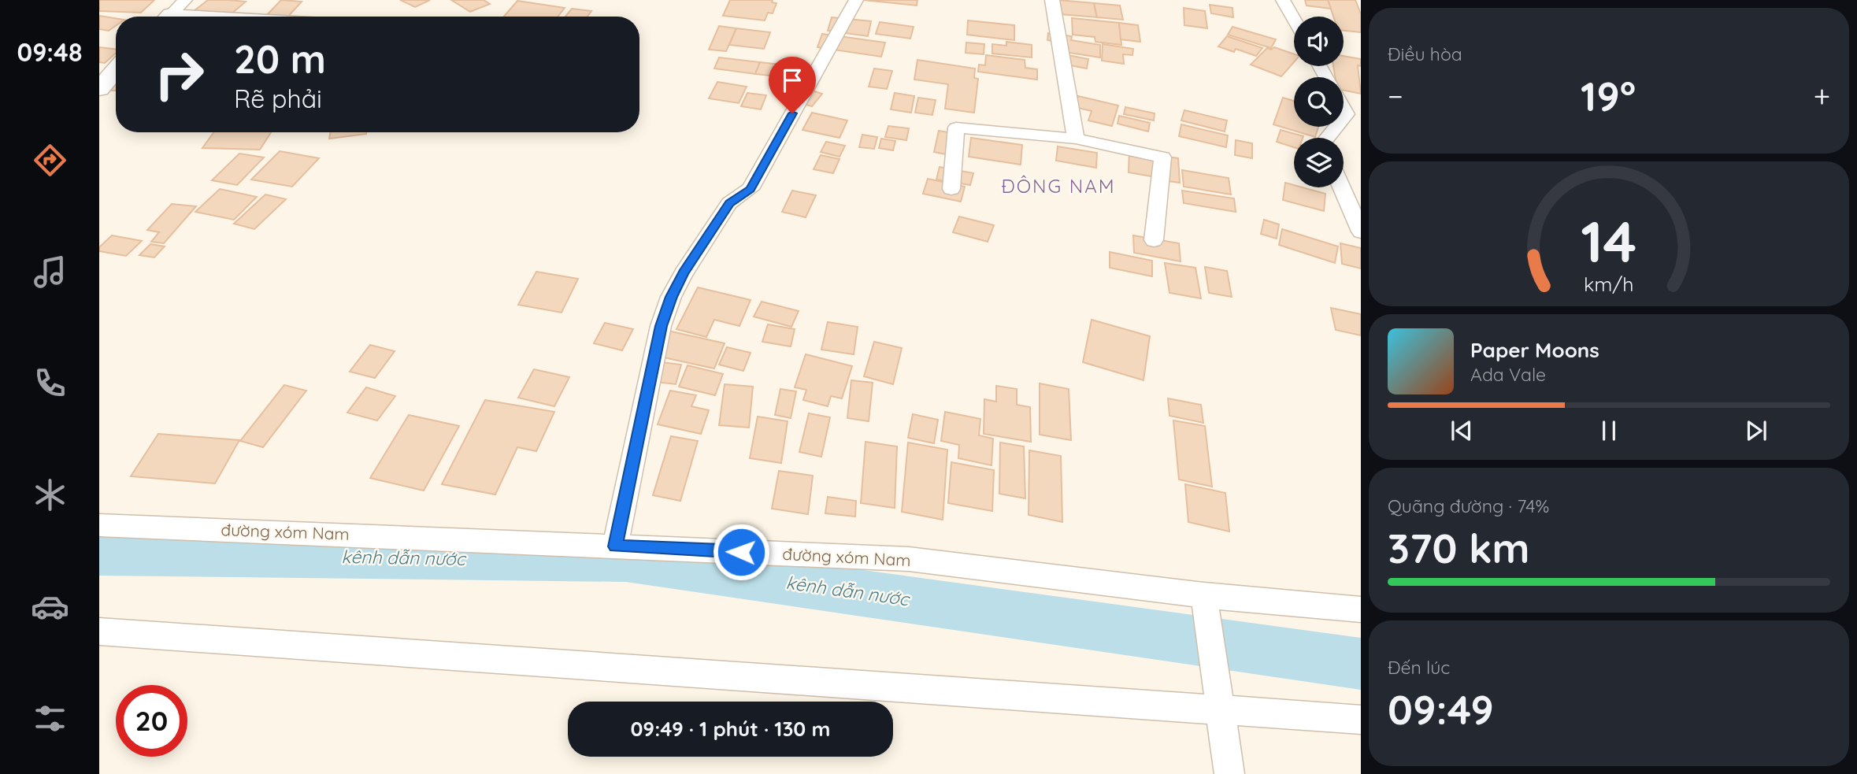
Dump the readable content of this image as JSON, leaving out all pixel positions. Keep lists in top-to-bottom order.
{
  "streets": {
    "lane": ["đường xóm Nam"]
  },
  "districts": ["ĐÔNG NAM"],
  "water": ["kênh dẫn nước"],
  "page": {
    "tabs": "09:48",
    "tile": [
      "Điều hòa",
      ["Quãng đường · 74%", "370 km"],
      ["Đến lúc", "09:49"]
    ],
    "turn": ["20 m", "Rẽ phải"],
    "heat": ["−", "19°", "+"],
    "song": ["Paper Moons", "Ada Vale"],
    "limit": "20",
    "trip": "09:49 · 1 phút · 130 m",
    "gauge": ["14", "km/h"]
  }
}
